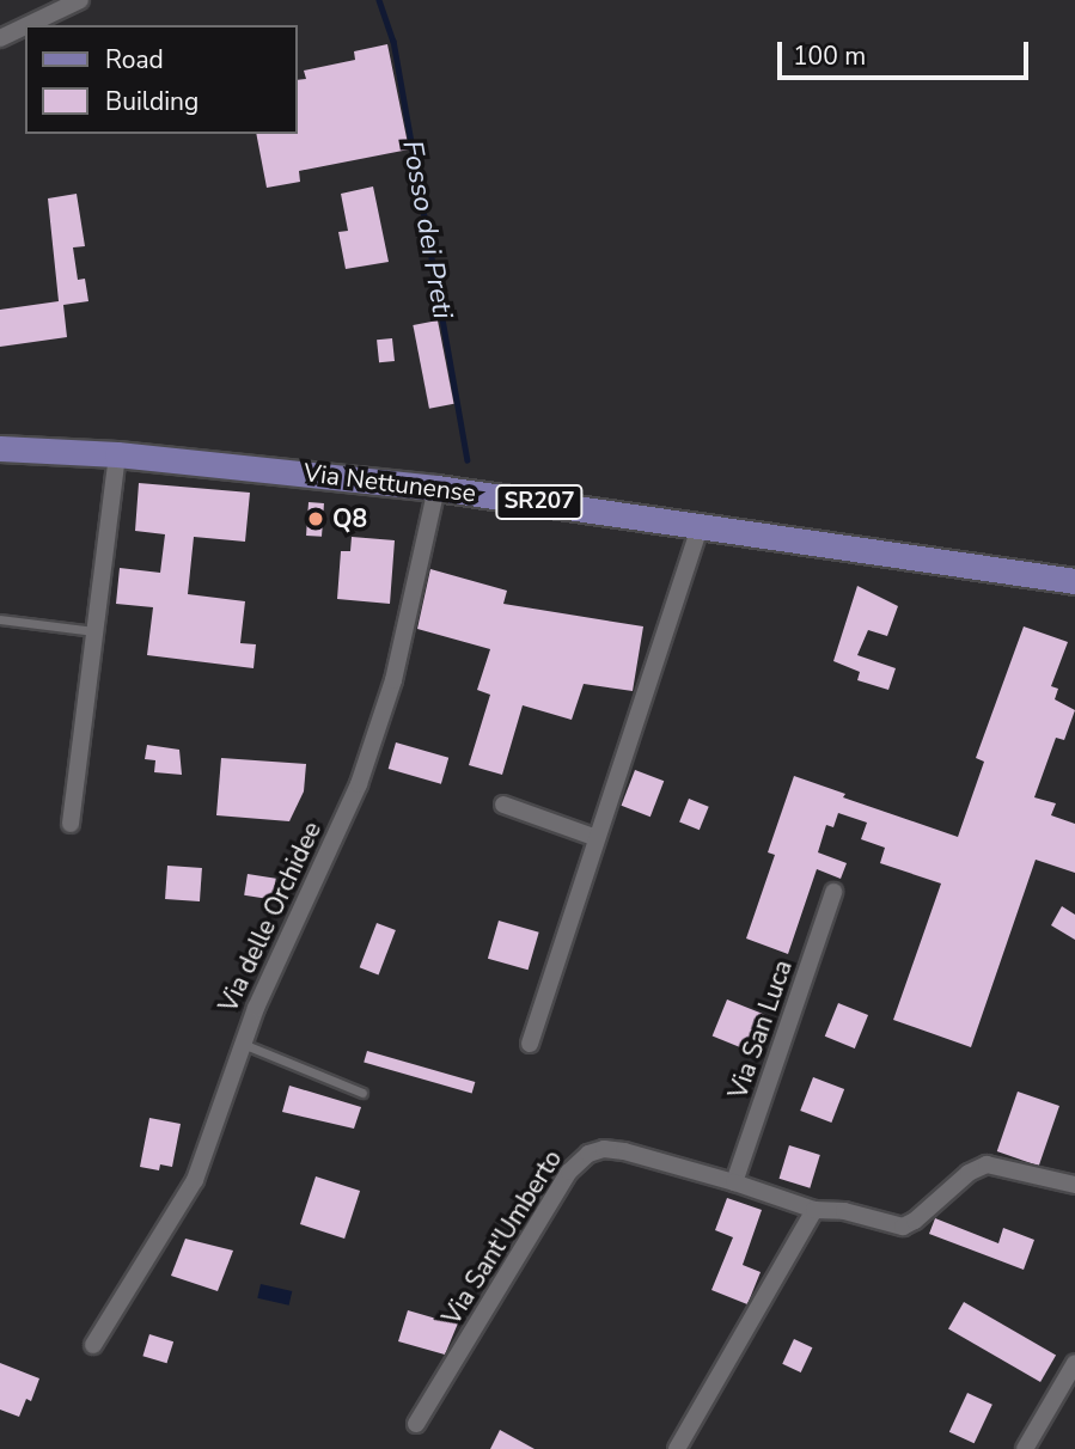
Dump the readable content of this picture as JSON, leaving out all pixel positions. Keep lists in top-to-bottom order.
{
  "streets": {
    "main road": ["Via Nettunense", "SR207"],
    "street": ["Via delle Orchidee", "Via San Luca", "Via Sant'Umberto"]
  },
  "crossings": [
    ["Via Nettunense", "Via delle Orchidee"],
    ["Via San Luca", "Via Sant'Umberto"]
  ],
  "water": ["Fosso dei Preti"],
  "places": ["Q8"],
  "legend": ["Road", "Building"],
  "scale_bar": "100 m"
}
